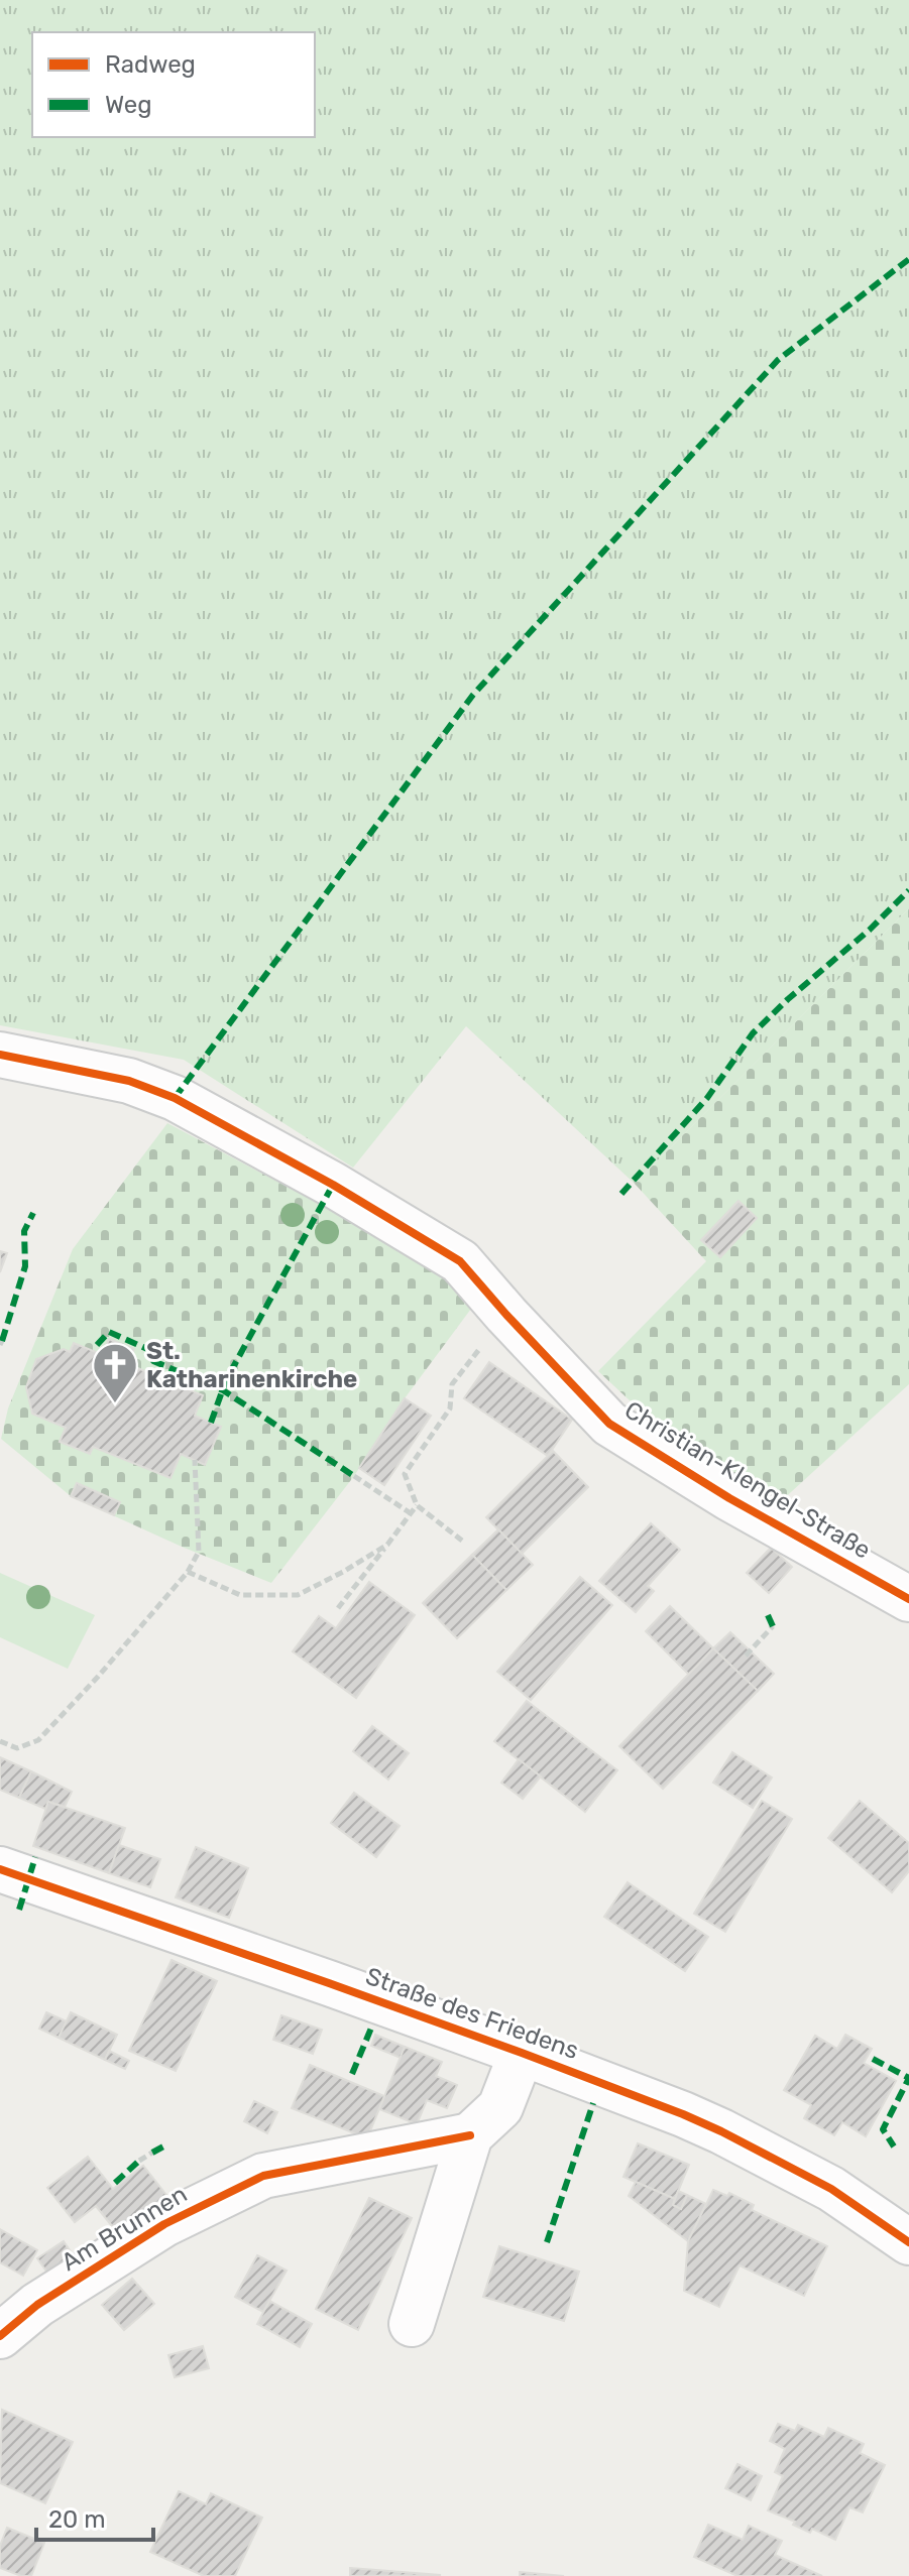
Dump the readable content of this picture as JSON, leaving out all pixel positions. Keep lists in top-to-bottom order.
{
  "streets": {
    "street": ["Christian-Klengel-Straße", "Straße des Friedens", "Am Brunnen"]
  },
  "places": {
    "church": ["St. Katharinenkirche"]
  },
  "legend": ["Radweg", "Weg"],
  "scale_bar": "20 m"
}
